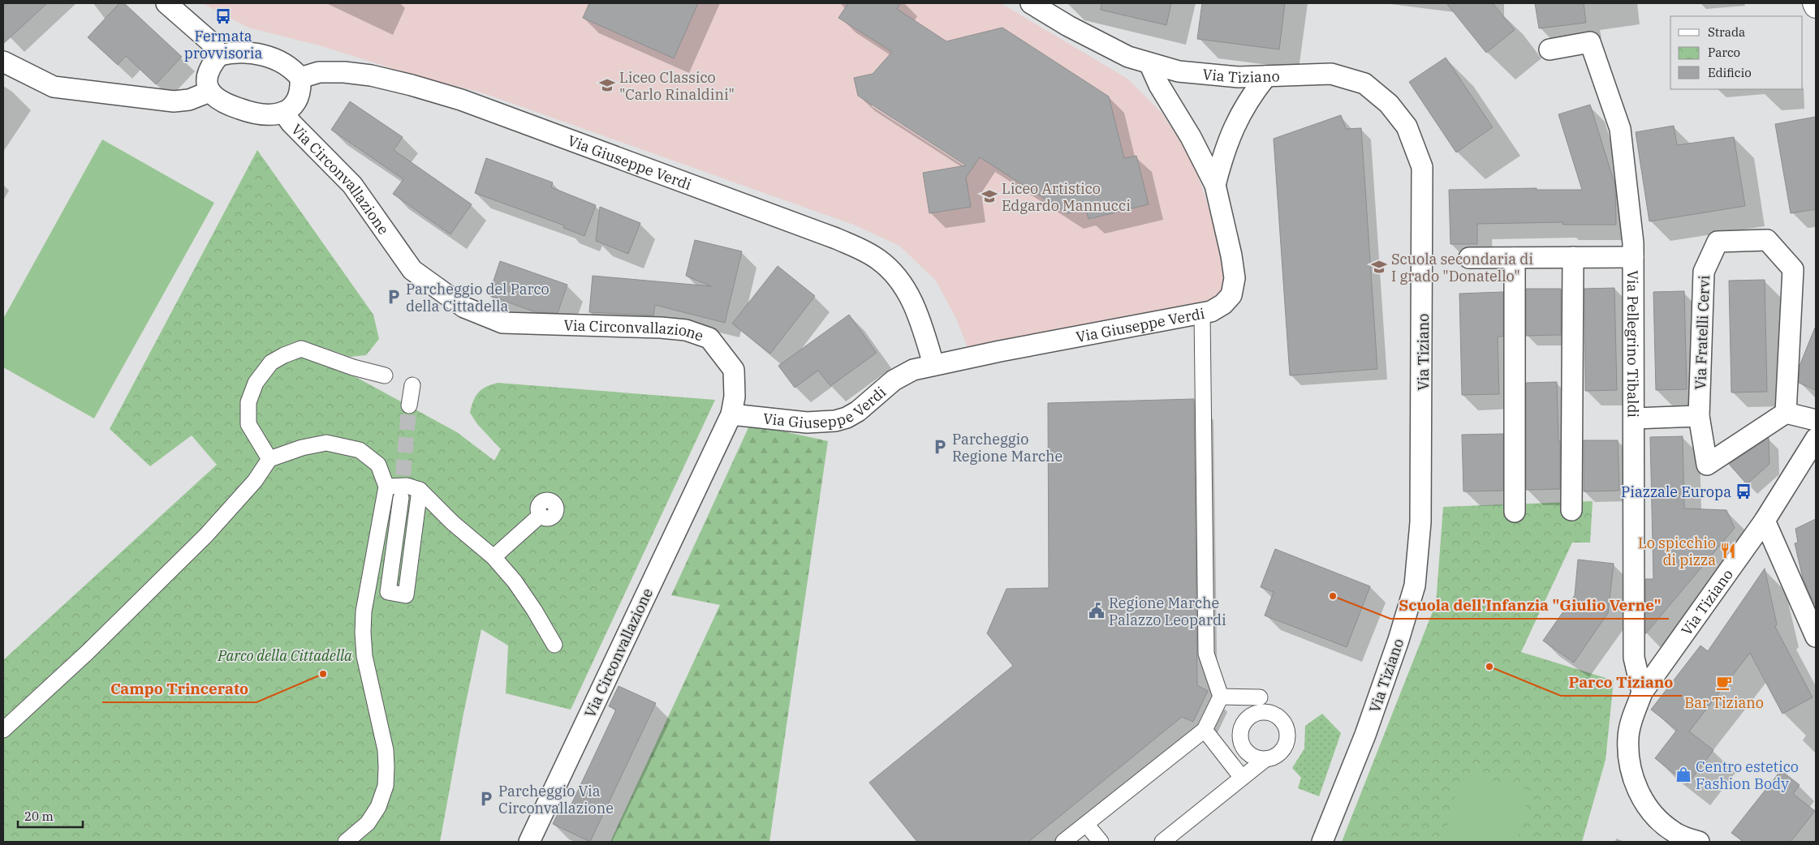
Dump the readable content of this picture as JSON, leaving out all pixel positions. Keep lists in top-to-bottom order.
{
  "streets": {
    "street": [
      "Via Tiziano",
      "Via Giuseppe Verdi",
      "Via Circonvallazione",
      "Via Fratelli Cervi",
      "Via Pellegrino Tibaldi"
    ]
  },
  "crossings": [
    ["Via Tiziano", "Via Giuseppe Verdi"],
    ["Via Tiziano", "Via Pellegrino Tibaldi"],
    ["Via Giuseppe Verdi", "Via Circonvallazione"]
  ],
  "parks": ["Parco della Cittadella"],
  "places": {
    "bus stop": ["Fermata provvisoria", "Piazzale Europa"],
    "school or university": ["Liceo Classico \"Carlo Rinaldini\"", "Liceo Artistico Edgardo Mannucci", "Scuola secondaria di I grado \"Donatello\""],
    "parking": ["Parcheggio del Parco della Cittadella", "Parcheggio Regione Marche", "Parcheggio Via Circonvallazione"],
    "restaurant": ["Lo spicchio di pizza"],
    "other": ["Scuola dell'Infanzia \"Giulio Verne\"", "Parco Tiziano", "Campo Trincerato"],
    "public building": ["Regione Marche Palazzo Leopardi"],
    "cafe": ["Bar Tiziano"],
    "shop": ["Centro estetico Fashion Body"]
  },
  "legend": ["Strada", "Parco", "Edificio"],
  "scale_bar": "20 m"
}
